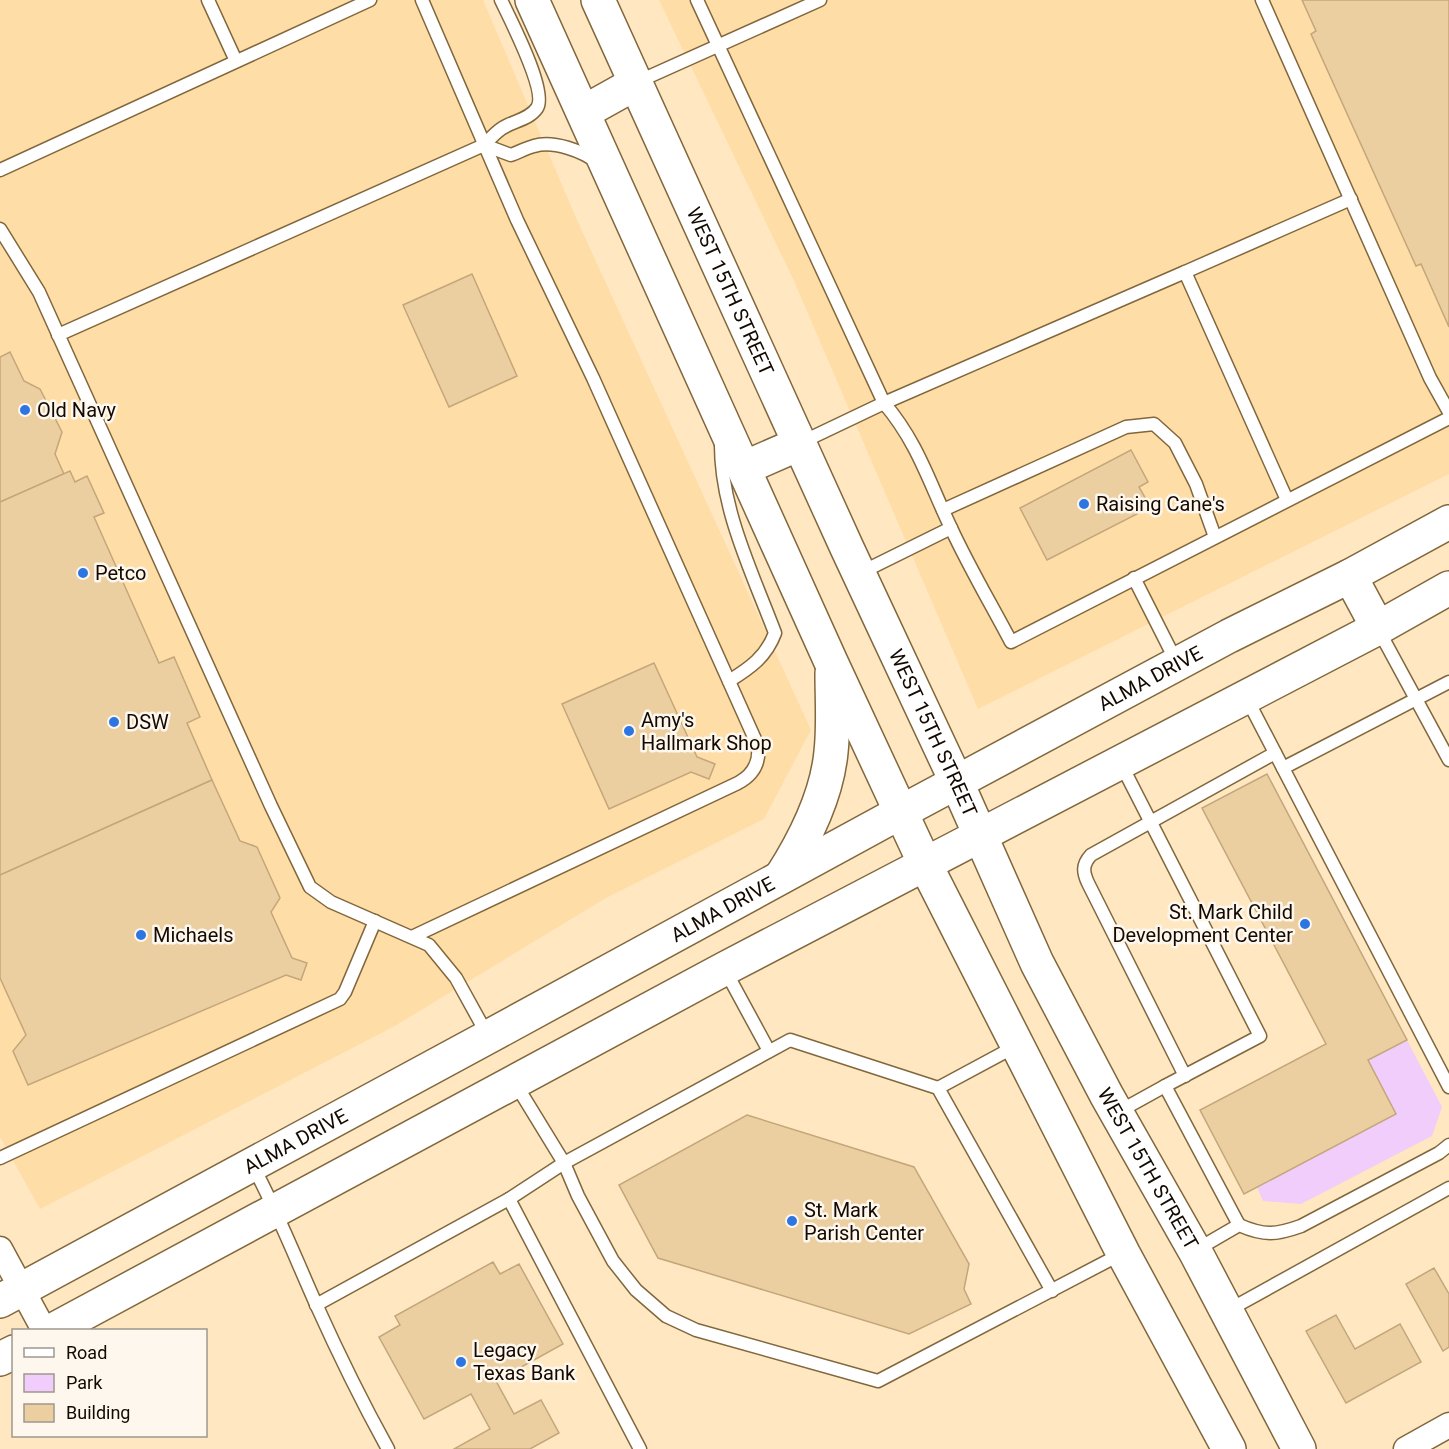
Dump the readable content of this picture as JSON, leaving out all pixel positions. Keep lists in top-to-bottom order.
{
  "streets": {
    "main road": ["WEST 15TH STREET", "ALMA DRIVE"]
  },
  "crossings": [
    ["WEST 15TH STREET", "ALMA DRIVE"]
  ],
  "places": [
    "Old Navy",
    "Raising Cane's",
    "Petco",
    "DSW",
    "Amy's Hallmark Shop",
    "St. Mark Child Development Center",
    "Michaels",
    "St. Mark Parish Center",
    "Legacy Texas Bank"
  ],
  "legend": ["Road", "Park", "Building"]
}
